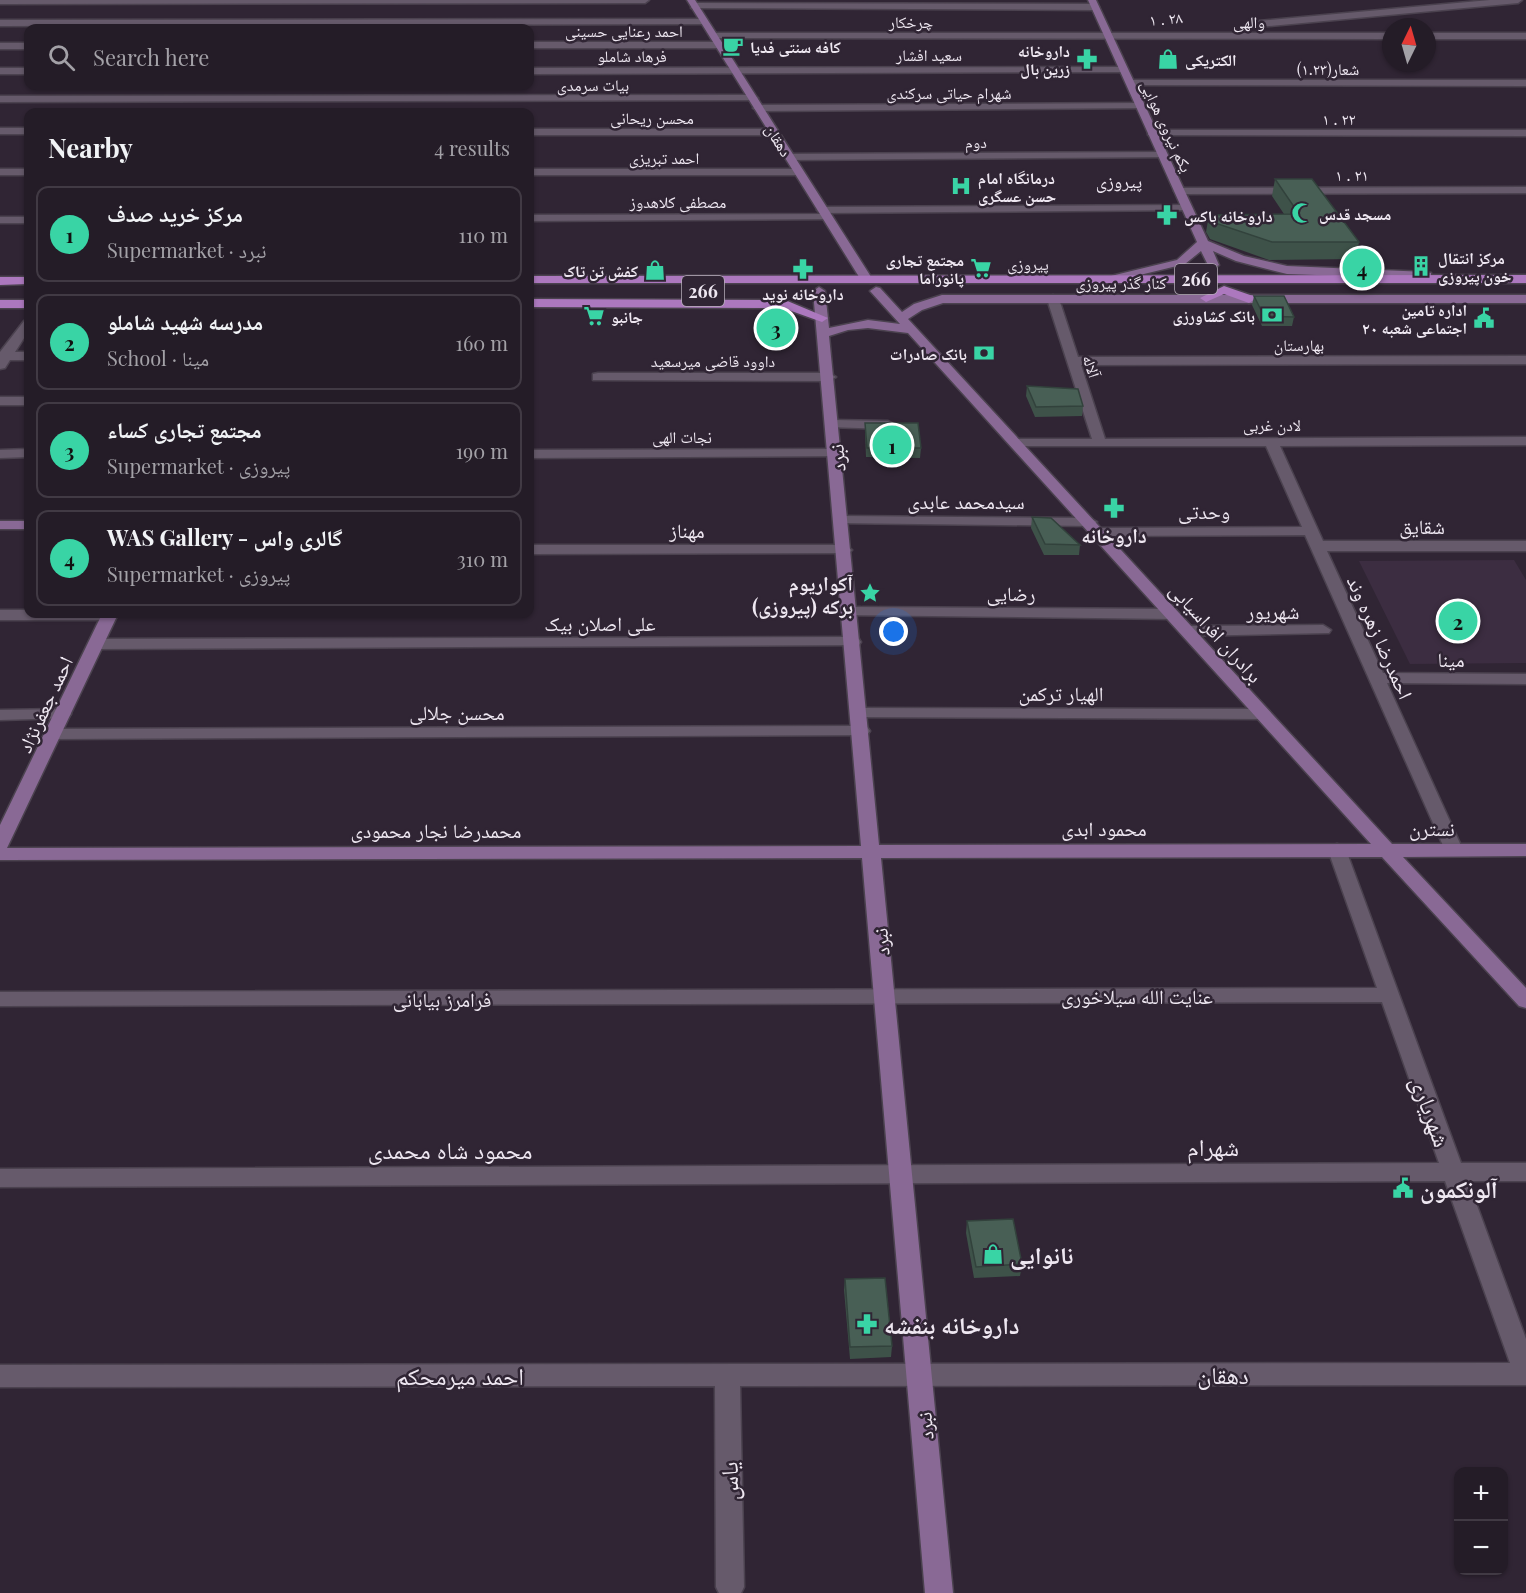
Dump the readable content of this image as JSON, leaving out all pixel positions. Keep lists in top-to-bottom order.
{
  "streets": {
    "main road": [
      "یکم نیروی هوایی",
      "دهقان",
      "پیروزی",
      "266",
      "کنار گذر پیروزی",
      "نبرد",
      "برادران افراسیابی",
      "احمد جعفرنژاد",
      "محمود ابدی",
      "نسترن",
      "محمدرضا نجار محمودی"
    ],
    "street": [
      "۱ . ۲۸",
      "چرخکار",
      "والهی",
      "احمد رعنایی حسینی",
      "سعید افشار",
      "فرهاد شاملو",
      "شعار(۱.۲۳)",
      "بیات سرمدی",
      "شهرام حیاتی سرکندی",
      "محسن ریحانی",
      "۱ . ۲۲",
      "دوم",
      "احمد تبریزی",
      "۱ . ۲۱",
      "مصطفی کلاهدوز",
      "بهارستان",
      "داوود قاضی میرسعید",
      "آلاله",
      "لادن غربی",
      "نجات الهی",
      "سیدمحمد عابدی",
      "وحدتی",
      "شقایق",
      "مهناز",
      "رضایی",
      "شهریور",
      "علی اصلان بیک",
      "احمدرضا زهره وند",
      "مینا",
      "الهیار ترکمن",
      "محسن جلالی",
      "عنایت الله سیلاخوری",
      "فرامرز بیابانی",
      "شهریاری",
      "شهرام",
      "محمود شاه محمدی",
      "احمد میرمحکم",
      "یاس"
    ]
  },
  "crossings": [
    ["۱ . ۲۸", "والهی"],
    ["چرخکار", "والهی"],
    ["چرخکار", "احمد رعنایی حسینی"],
    ["چرخکار", "یکم نیروی هوایی"],
    ["چرخکار", "دهقان"],
    ["والهی", "یکم نیروی هوایی"],
    ["احمد رعنایی حسینی", "دهقان"],
    ["سعید افشار", "فرهاد شاملو"],
    ["سعید افشار", "یکم نیروی هوایی"],
    ["سعید افشار", "دهقان"],
    ["فرهاد شاملو", "دهقان"],
    ["شعار(۱.۲۳)", "یکم نیروی هوایی"],
    ["بیات سرمدی", "شهرام حیاتی سرکندی"],
    ["بیات سرمدی", "دهقان"],
    ["شهرام حیاتی سرکندی", "یکم نیروی هوایی"],
    ["شهرام حیاتی سرکندی", "دهقان"],
    ["محسن ریحانی", "دهقان"],
    ["۱ . ۲۲", "یکم نیروی هوایی"],
    ["یکم نیروی هوایی", "دوم"],
    ["یکم نیروی هوایی", "۱ . ۲۱"],
    ["یکم نیروی هوایی", "مصطفی کلاهدوز"],
    ["دهقان", "دوم"],
    ["دهقان", "احمد تبریزی"],
    ["دهقان", "مصطفی کلاهدوز"],
    ["دهقان", "پیروزی"],
    ["دهقان", "نبرد"],
    ["دهقان", "برادران افراسیابی"],
    ["دهقان", "شهریاری"],
    ["دهقان", "احمد میرمحکم"],
    ["پیروزی", "نبرد"],
    ["پیروزی", "برادران افراسیابی"],
    ["کنار گذر پیروزی", "آلاله"],
    ["کنار گذر پیروزی", "برادران افراسیابی"],
    ["بهارستان", "آلاله"],
    ["داوود قاضی میرسعید", "نبرد"],
    ["آلاله", "لادن غربی"],
    ["لادن غربی", "برادران افراسیابی"],
    ["لادن غربی", "احمدرضا زهره وند"],
    ["نجات الهی", "نبرد"],
    ["نبرد", "سیدمحمد عابدی"],
    ["نبرد", "مهناز"],
    ["نبرد", "رضایی"],
    ["نبرد", "علی اصلان بیک"],
    ["نبرد", "الهیار ترکمن"],
    ["نبرد", "محسن جلالی"],
    ["نبرد", "محمود ابدی"],
    ["نبرد", "محمدرضا نجار محمودی"],
    ["نبرد", "عنایت الله سیلاخوری"],
    ["نبرد", "فرامرز بیابانی"],
    ["نبرد", "شهرام"],
    ["نبرد", "محمود شاه محمدی"],
    ["نبرد", "احمد میرمحکم"],
    ["سیدمحمد عابدی", "وحدتی"],
    ["سیدمحمد عابدی", "برادران افراسیابی"],
    ["وحدتی", "برادران افراسیابی"],
    ["وحدتی", "احمدرضا زهره وند"],
    ["شقایق", "احمدرضا زهره وند"],
    ["رضایی", "برادران افراسیابی"],
    ["شهریور", "برادران افراسیابی"],
    ["علی اصلان بیک", "احمد جعفرنژاد"],
    ["برادران افراسیابی", "الهیار ترکمن"],
    ["برادران افراسیابی", "نسترن"],
    ["احمدرضا زهره وند", "مینا"],
    ["احمدرضا زهره وند", "نسترن"],
    ["احمد جعفرنژاد", "محسن جلالی"],
    ["محمود ابدی", "نسترن"],
    ["محمود ابدی", "محمدرضا نجار محمودی"],
    ["محمود ابدی", "شهریاری"],
    ["نسترن", "شهریاری"],
    ["عنایت الله سیلاخوری", "فرامرز بیابانی"],
    ["عنایت الله سیلاخوری", "شهریاری"],
    ["شهریاری", "شهرام"],
    ["شهرام", "محمود شاه محمدی"],
    ["احمد میرمحکم", "یاس"]
  ],
  "districts": ["پیروزی"],
  "places": {
    "cafe": ["کافه سنتی فدیا"],
    "pharmacy": [
      "داروخانه زرین بال",
      "داروخانه باکس",
      "داروخانه نوید",
      "داروخانه",
      "داروخانه بنفشه"
    ],
    "shop": ["الکتریکی", "کفش تن تاک", "نانوایی"],
    "hospital": ["درمانگاه امام حسن عسگری"],
    "mosque": ["مسجد قدس"],
    "building": ["مرکز انتقال خون پیروزی"],
    "supermarket": ["مجتمع تجاری پانوراما", "جانبو"],
    "bank": ["بانک کشاورزی", "بانک صادرات"],
    "public building": ["اداره تامین اجتماعی شعبه ۲۰", "آلونکمون"],
    "place": ["آکواریوم برکه (پیروزی)"]
  },
  "north": "top",
  "page": {
    "search": "Search here",
    "heading": ["Nearby", "4 results"],
    "list": [
      {
        "mark": "1",
        "name": "مرکز خرید صدف",
        "note": "Supermarket · نبرد",
        "value": "110 m"
      },
      {
        "mark": "2",
        "name": "مدرسه شهید شاملو",
        "note": "School · مینا",
        "value": "160 m"
      },
      {
        "mark": "3",
        "name": "مجتمع تجاری کساء",
        "note": "Supermarket · پیروزی",
        "value": "190 m"
      },
      {
        "mark": "4",
        "name": "WAS Gallery - گالری واس",
        "note": "Supermarket · پیروزی",
        "value": "310 m"
      }
    ],
    "pins": [
      "4",
      "3",
      "1",
      "2"
    ],
    "map_buttons": ["+", "−"]
  }
}
